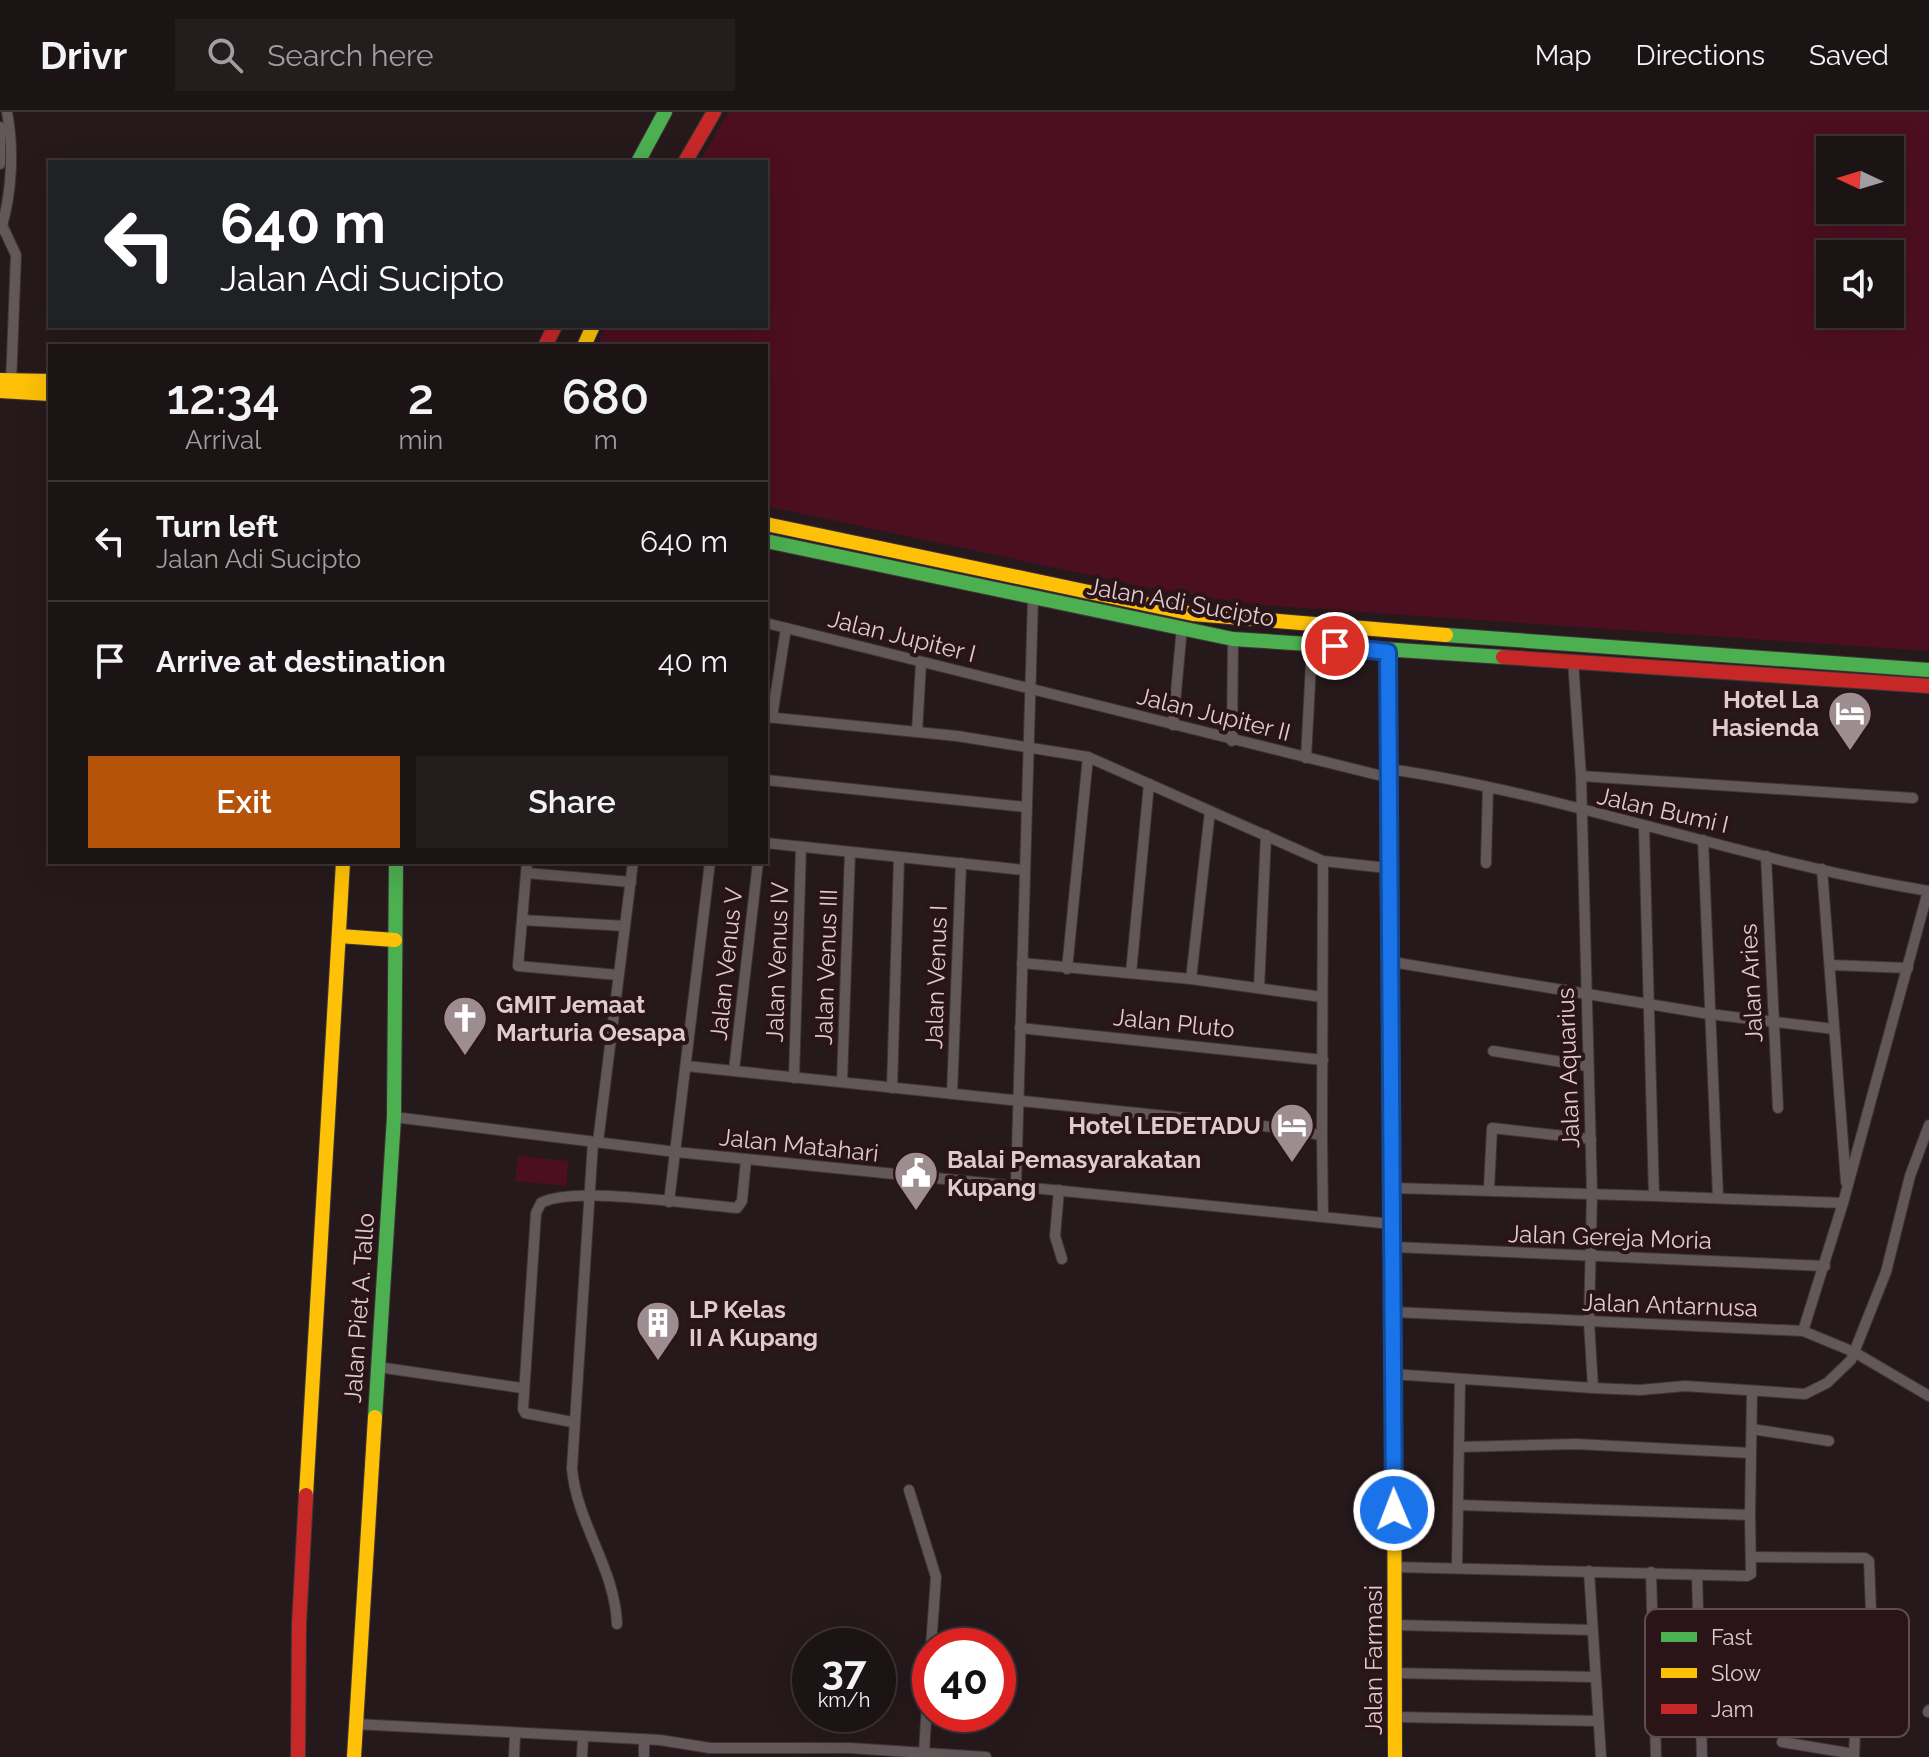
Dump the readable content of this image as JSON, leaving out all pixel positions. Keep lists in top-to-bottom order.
{
  "streets": {
    "main road": ["Jalan Adi Sucipto", "Jalan Piet A. Tallo", "Jalan Farmasi"],
    "street": [
      "Jalan Jupiter I",
      "Jalan Jupiter II",
      "Jalan Bumi I",
      "Jalan Venus IV",
      "Jalan Venus V",
      "Jalan Venus III",
      "Jalan Venus I",
      "Jalan Aries",
      "Jalan Pluto",
      "Jalan Aquarius",
      "Jalan Matahari",
      "Jalan Gereja Moria",
      "Jalan Antarnusa"
    ]
  },
  "crossings": [
    ["Jalan Adi Sucipto", "Jalan Aquarius"],
    ["Jalan Adi Sucipto", "Jalan Farmasi"],
    ["Jalan Jupiter I", "Jalan Jupiter II"],
    ["Jalan Jupiter II", "Jalan Bumi I"],
    ["Jalan Jupiter II", "Jalan Farmasi"],
    ["Jalan Bumi I", "Jalan Aries"],
    ["Jalan Bumi I", "Jalan Aquarius"],
    ["Jalan Bumi I", "Jalan Farmasi"],
    ["Jalan Aquarius", "Jalan Gereja Moria"],
    ["Jalan Aquarius", "Jalan Antarnusa"],
    ["Jalan Matahari", "Jalan Piet A. Tallo"],
    ["Jalan Matahari", "Jalan Farmasi"],
    ["Jalan Gereja Moria", "Jalan Farmasi"],
    ["Jalan Antarnusa", "Jalan Farmasi"]
  ],
  "places": {
    "hotel": ["Hotel La Hasienda", "Hotel LEDETADU"],
    "church": ["GMIT Jemaat Marturia Oesapa"],
    "public building": ["Balai Pemasyarakatan Kupang"],
    "building": ["LP Kelas II A Kupang"]
  },
  "legend": ["Fast", "Slow", "Jam"],
  "north": "left",
  "page": {
    "header": "Drivr",
    "search": "Search here",
    "nav": ["Map", "Directions", "Saved"],
    "turn": ["640 m", "Jalan Adi Sucipto"],
    "eta": [
      "12:34",
      "Arrival",
      "2",
      "min",
      "680",
      "m"
    ],
    "list": [
      {
        "name": "Turn left",
        "note": "Jalan Adi Sucipto",
        "value": "640 m"
      },
      {
        "name": "Arrive at destination",
        "value": "40 m"
      }
    ],
    "buttons": ["Exit", "Share"],
    "speed": "37 km/h",
    "limit": "40"
  }
}
